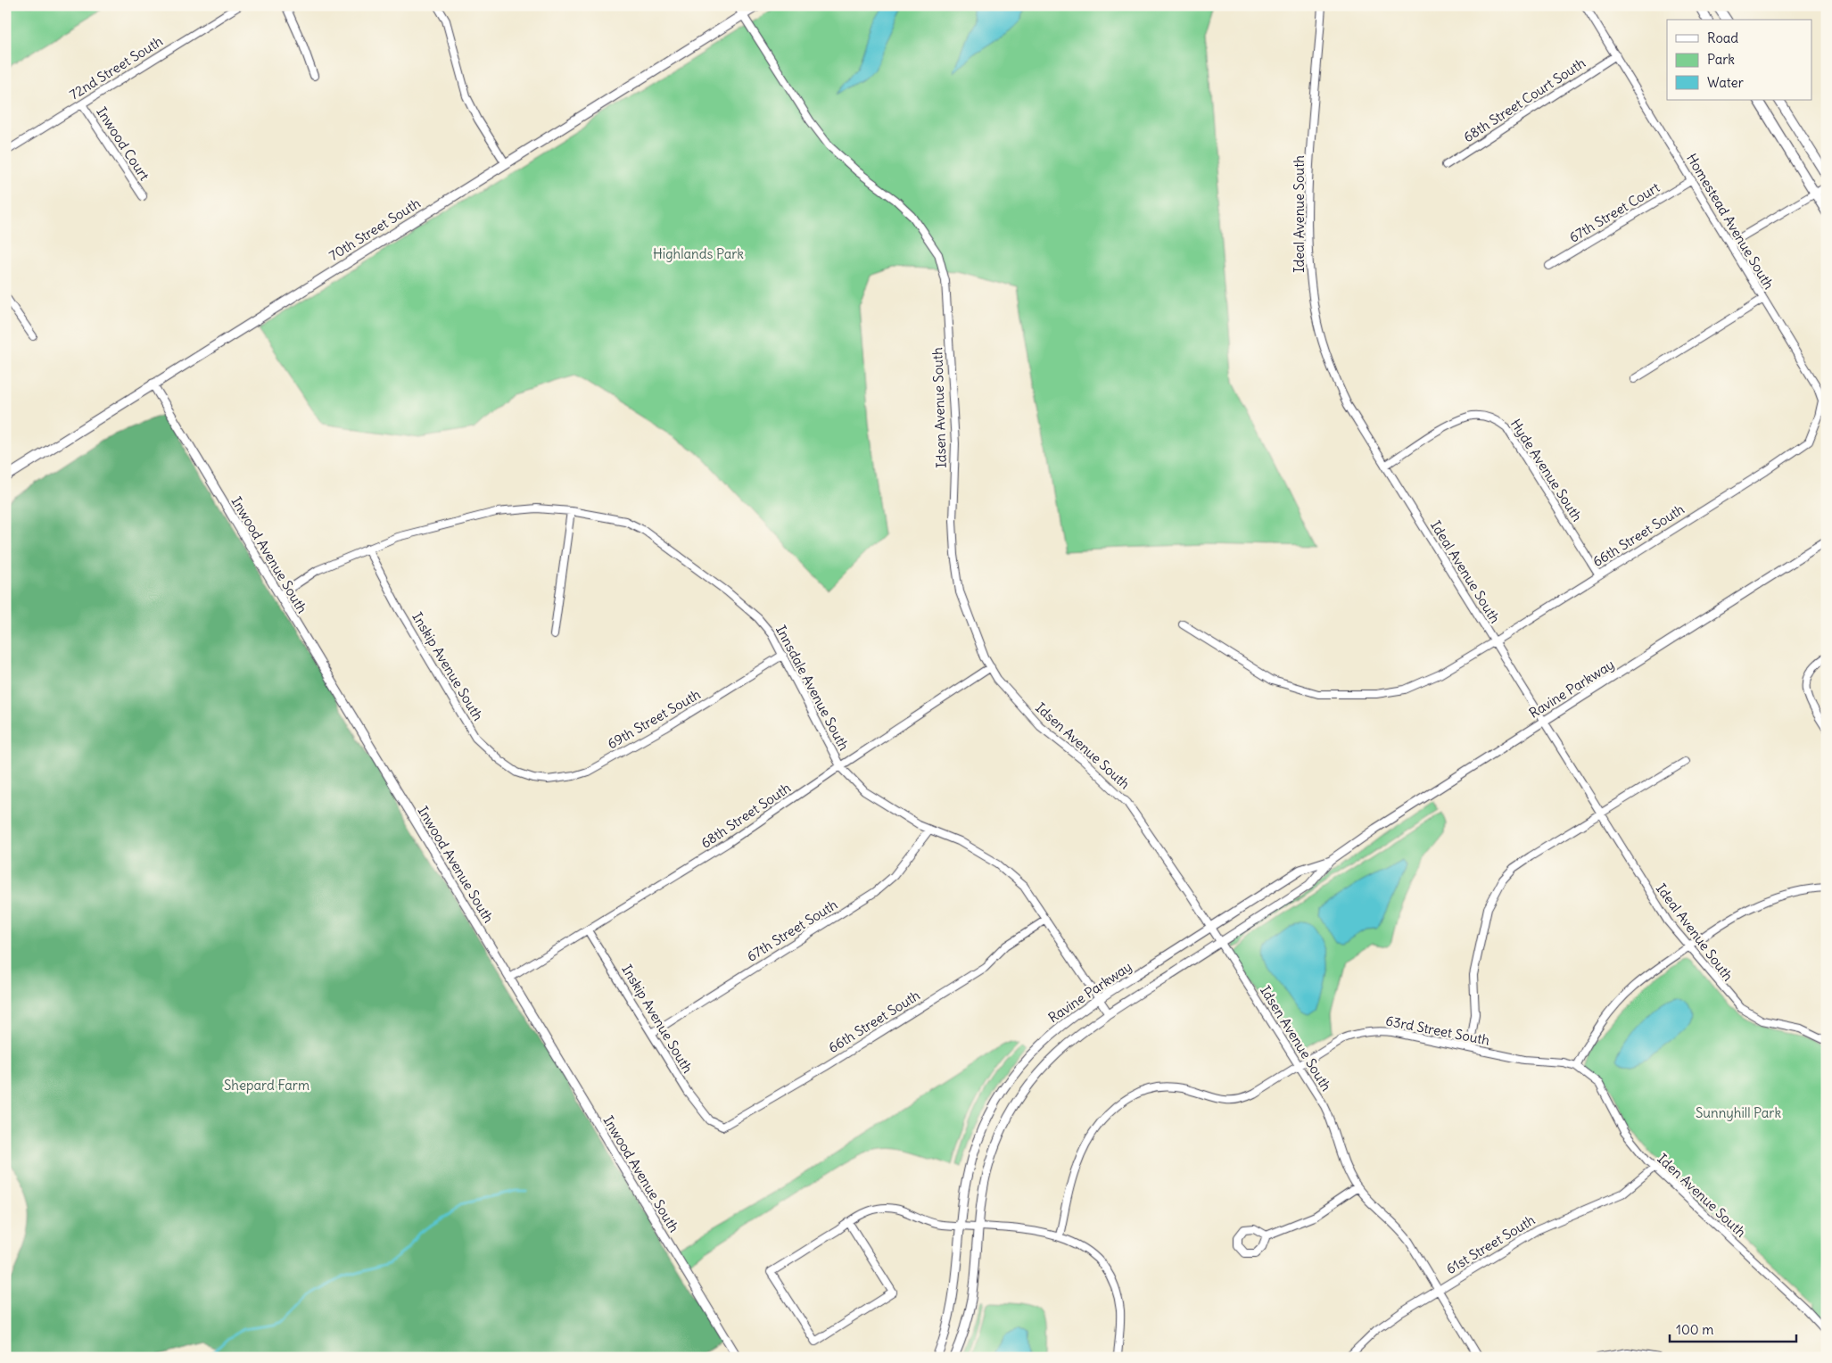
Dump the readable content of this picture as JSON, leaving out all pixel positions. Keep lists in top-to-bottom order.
{
  "streets": {
    "main road": ["70th Street South"],
    "street": [
      "72nd Street South",
      "68th Street Court South",
      "Inwood Court",
      "67th Street Court",
      "Ideal Avenue South",
      "Homestead Avenue South",
      "Idsen Avenue South",
      "Hyde Avenue South",
      "66th Street South",
      "Inwood Avenue South",
      "Inskip Avenue South",
      "Innsdale Avenue South",
      "Ravine Parkway",
      "69th Street South",
      "68th Street South",
      "67th Street South",
      "63rd Street South",
      "Iden Avenue South",
      "61st Street South"
    ]
  },
  "crossings": [
    ["72nd Street South", "Inwood Court"],
    ["68th Street Court South", "Homestead Avenue South"],
    ["67th Street Court", "Homestead Avenue South"],
    ["Ideal Avenue South", "Hyde Avenue South"],
    ["Ideal Avenue South", "66th Street South"],
    ["Ideal Avenue South", "Ravine Parkway"],
    ["Homestead Avenue South", "66th Street South"],
    ["70th Street South", "Idsen Avenue South"],
    ["70th Street South", "Inwood Avenue South"],
    ["Idsen Avenue South", "Ravine Parkway"],
    ["Idsen Avenue South", "68th Street South"],
    ["Idsen Avenue South", "63rd Street South"],
    ["Idsen Avenue South", "61st Street South"],
    ["Hyde Avenue South", "66th Street South"],
    ["66th Street South", "Inskip Avenue South"],
    ["66th Street South", "Innsdale Avenue South"],
    ["Inwood Avenue South", "Innsdale Avenue South"],
    ["Inwood Avenue South", "68th Street South"],
    ["Inskip Avenue South", "Innsdale Avenue South"],
    ["Inskip Avenue South", "69th Street South"],
    ["Inskip Avenue South", "68th Street South"],
    ["Inskip Avenue South", "67th Street South"],
    ["Innsdale Avenue South", "Ravine Parkway"],
    ["Innsdale Avenue South", "69th Street South"],
    ["Innsdale Avenue South", "68th Street South"],
    ["Innsdale Avenue South", "67th Street South"],
    ["63rd Street South", "Iden Avenue South"],
    ["Iden Avenue South", "61st Street South"]
  ],
  "parks": ["Highlands Park", "Shepard Farm", "Sunnyhill Park"],
  "legend": ["Road", "Park", "Water"],
  "scale_bar": "100 m"
}
